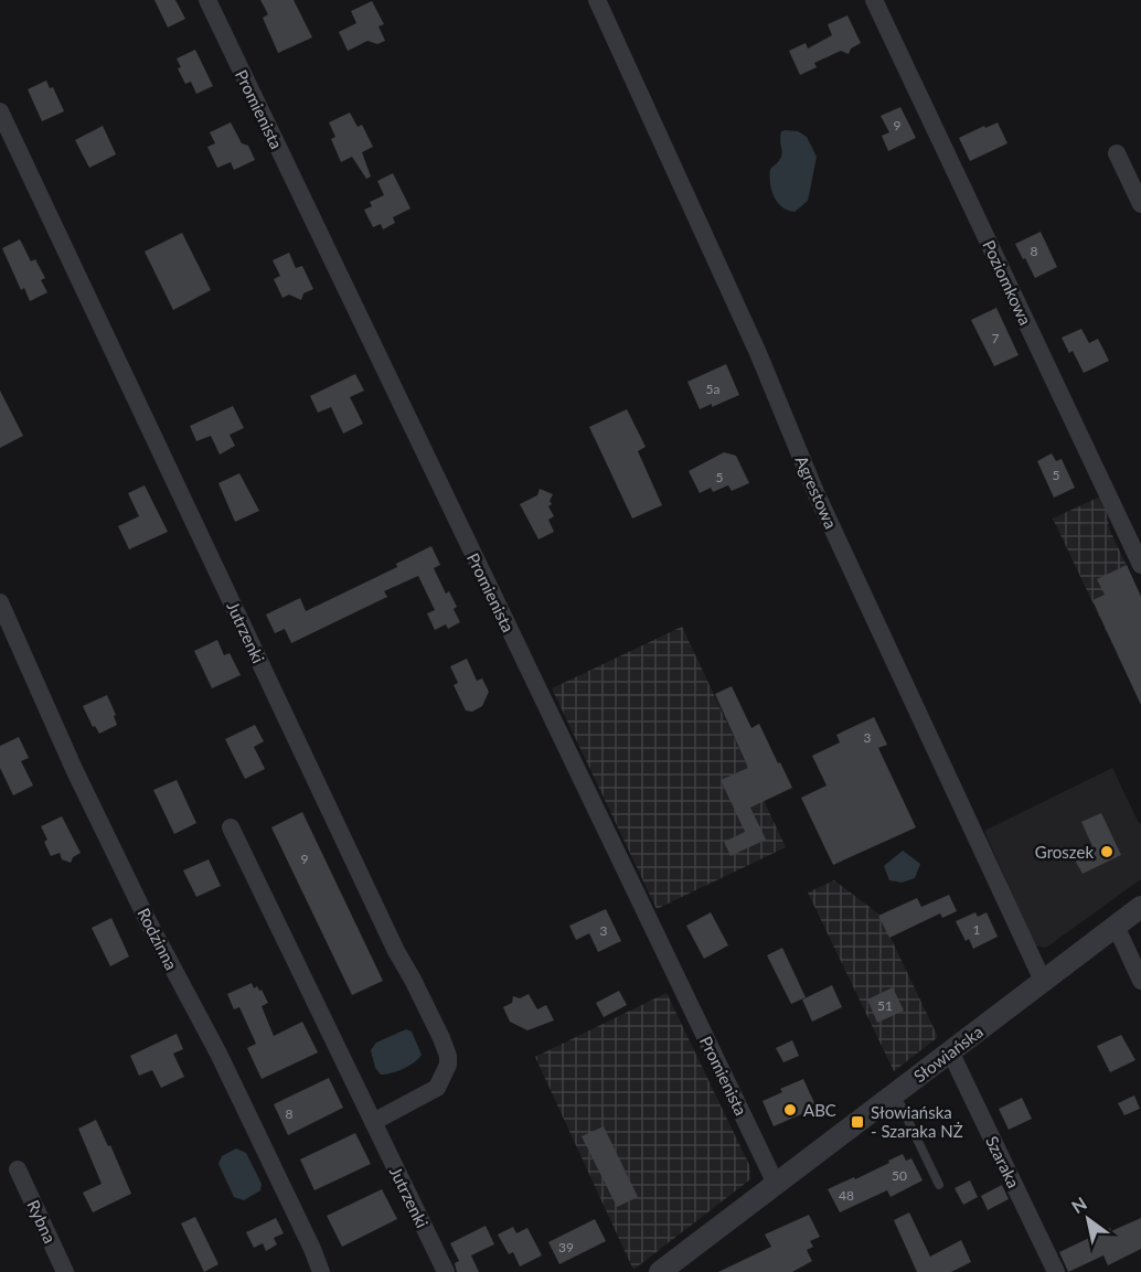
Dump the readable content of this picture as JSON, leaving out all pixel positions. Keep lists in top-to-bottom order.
{
  "streets": {
    "street": [
      "Promienista",
      "Poziomkowa",
      "Agrestowa",
      "Jutrzenki",
      "Rodzinna",
      "Słowiańska",
      "Szaraka",
      "Rybna"
    ]
  },
  "crossings": [
    ["Promienista", "Słowiańska"],
    ["Agrestowa", "Słowiańska"],
    ["Słowiańska", "Szaraka"]
  ],
  "places": {
    "other": ["Groszek", "ABC"],
    "transit": ["Słowiańska - Szaraka NŻ"]
  },
  "house_numbers": [
    "9",
    "8",
    "7",
    "5a",
    "5",
    "5",
    "3",
    "9",
    "1",
    "3",
    "51",
    "8",
    "50",
    "48",
    "39"
  ],
  "north": "top left"
}
